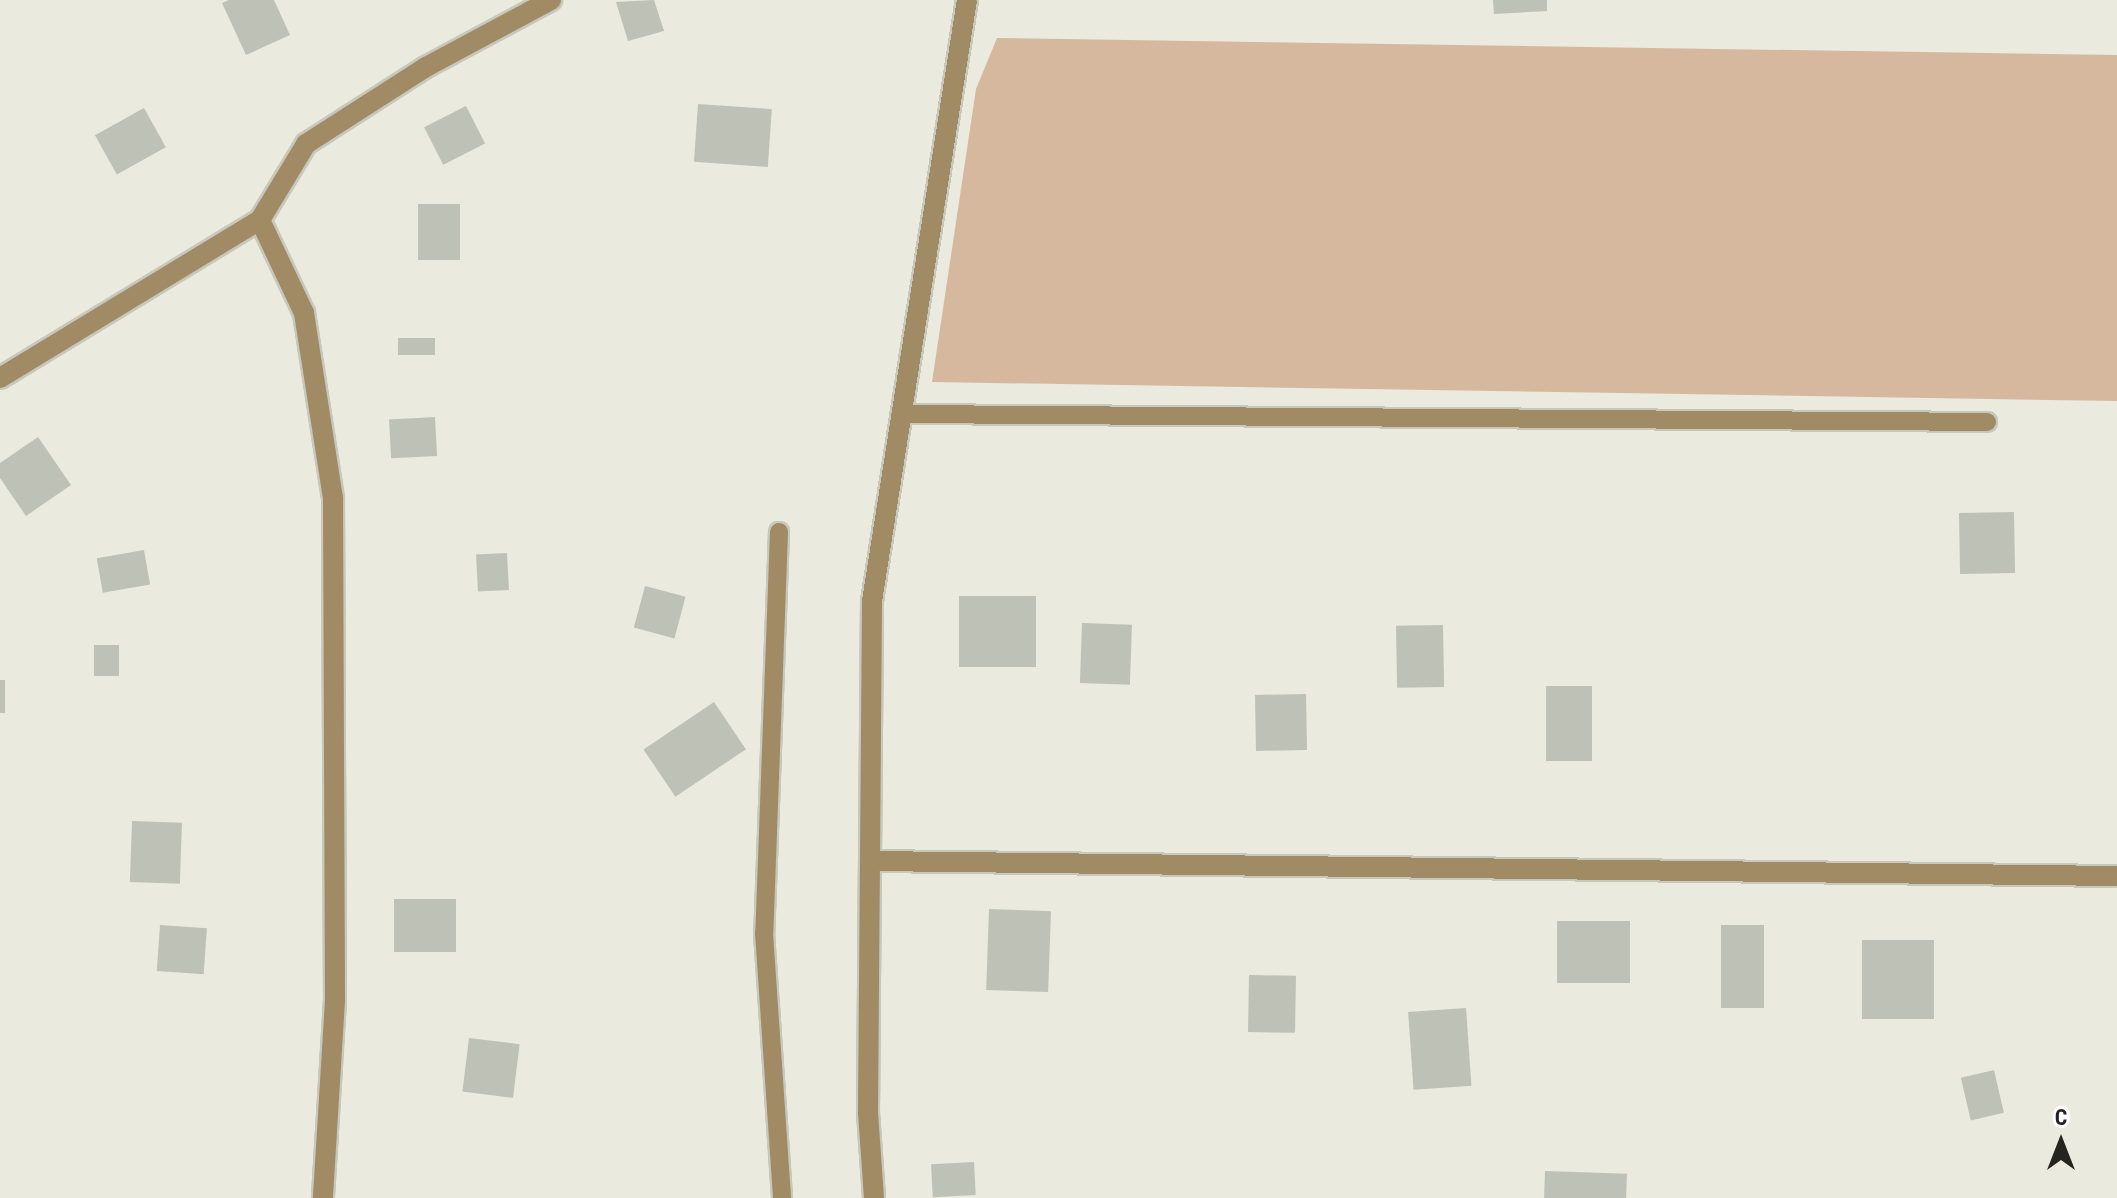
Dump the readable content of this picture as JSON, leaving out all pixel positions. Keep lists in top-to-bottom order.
{
  "north": "top"
}
